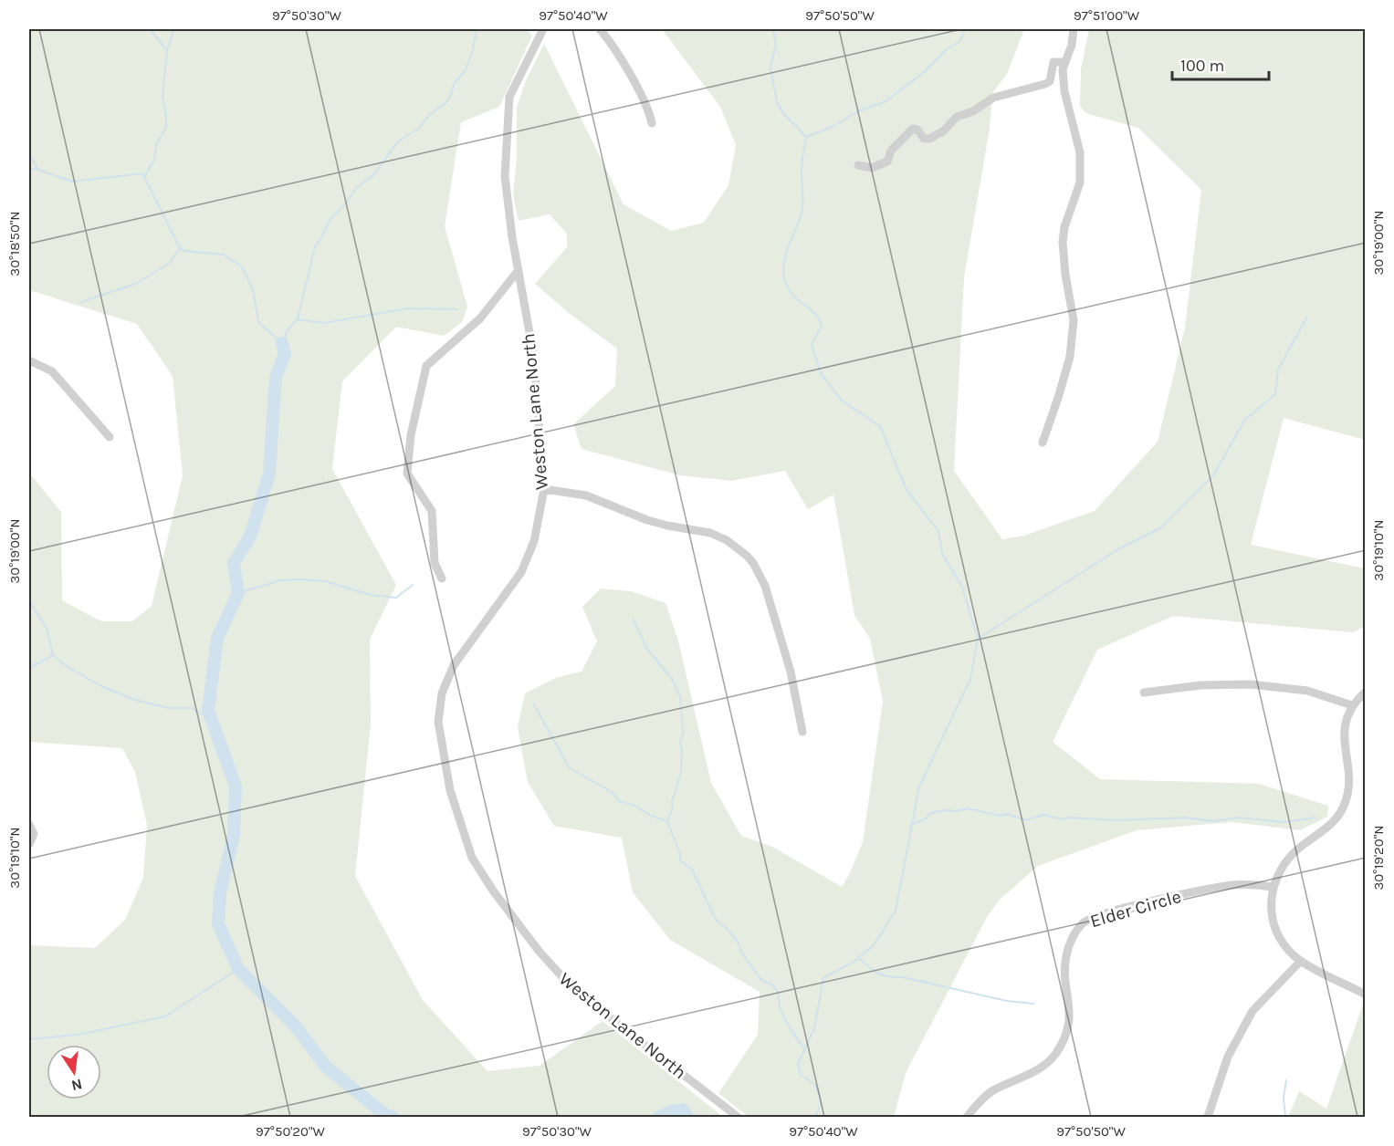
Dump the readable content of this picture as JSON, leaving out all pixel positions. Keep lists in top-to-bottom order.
{
  "streets": {
    "street": ["Weston Lane North", "Elder Circle"]
  },
  "scale_bar": "100 m",
  "north": "bottom",
  "coordinates": [
    "97°50'30\"W",
    "97°50'40\"W",
    "97°50'50\"W",
    "97°51'00\"W",
    "30°19'00\"N",
    "30°18'50\"N",
    "30°19'10\"N",
    "30°19'20\"N",
    "97°50'20\"W"
  ]
}
